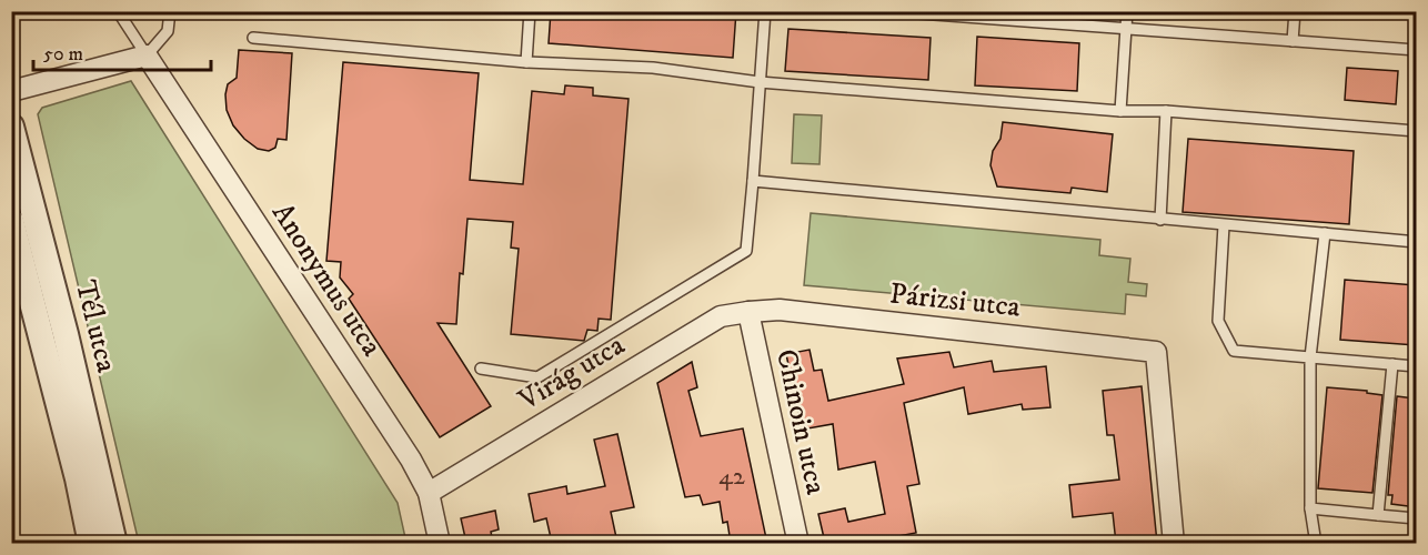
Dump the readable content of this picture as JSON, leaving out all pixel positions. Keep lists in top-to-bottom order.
{
  "streets": {
    "street": [
      "Anonymus utca",
      "Párizsi utca",
      "Tél utca",
      "Virág utca",
      "Chinoin utca"
    ]
  },
  "crossings": [
    ["Anonymus utca", "Virág utca"],
    ["Párizsi utca", "Virág utca"],
    ["Párizsi utca", "Chinoin utca"],
    ["Virág utca", "Chinoin utca"]
  ],
  "house_numbers": ["42"],
  "scale_bar": "50 m"
}
